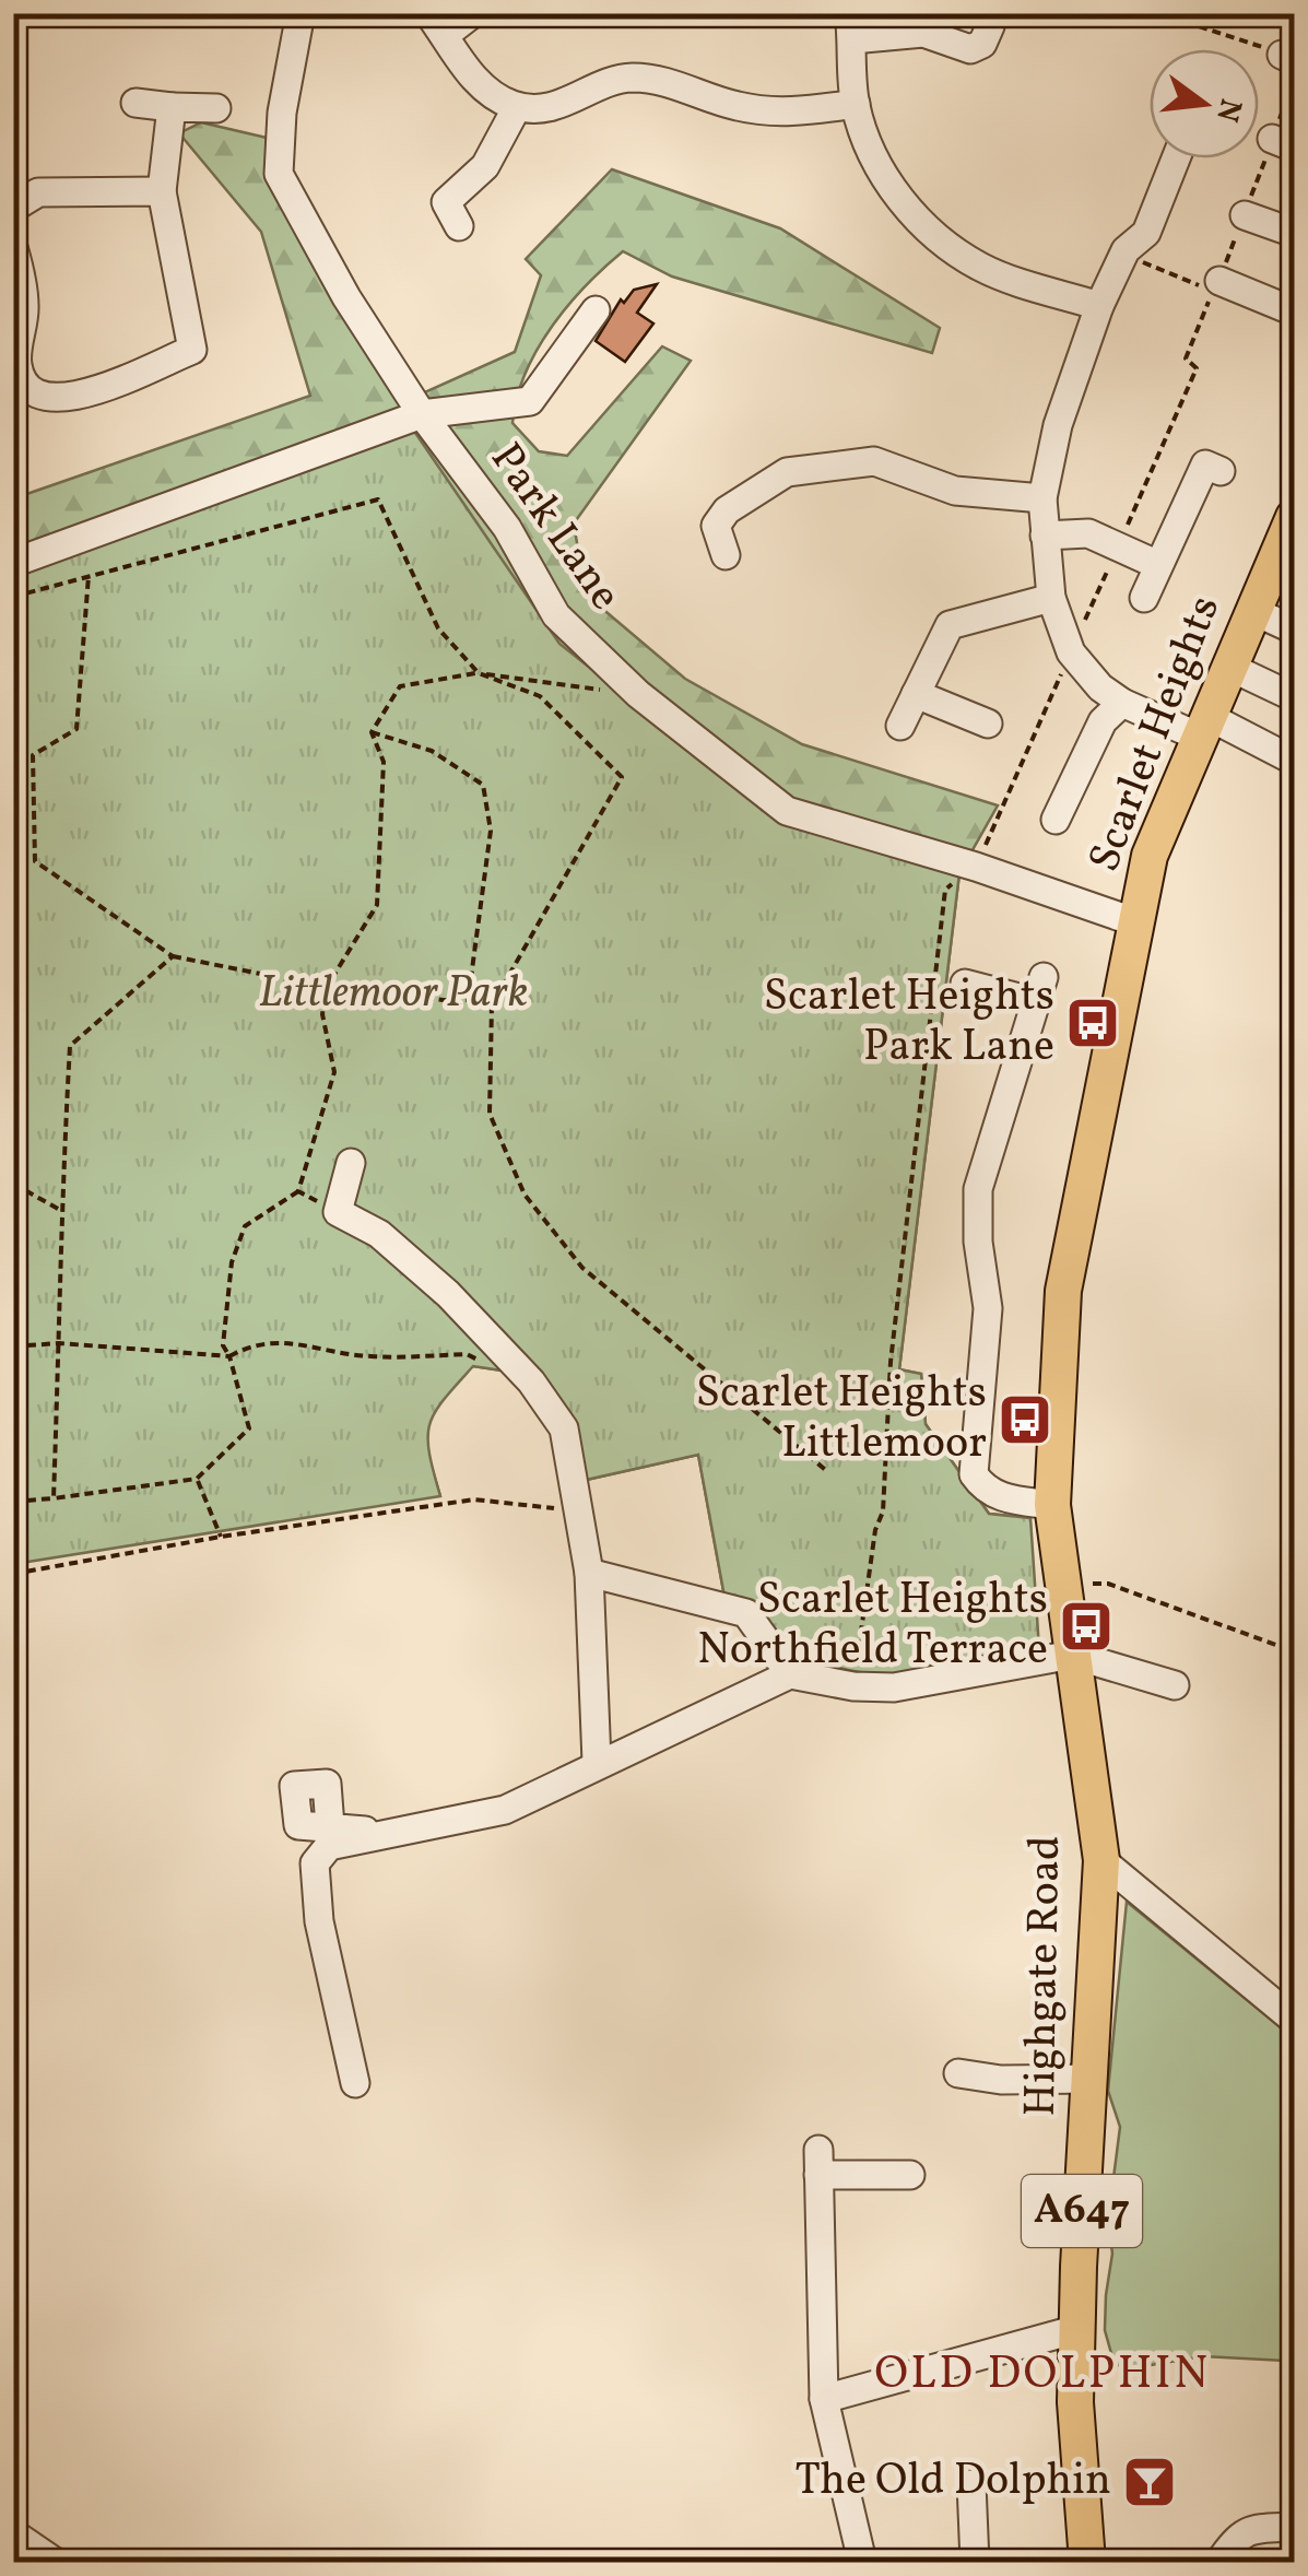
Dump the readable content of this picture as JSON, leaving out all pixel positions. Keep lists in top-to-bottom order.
{
  "streets": {
    "main road": ["Scarlet Heights", "Highgate Road", "A647"],
    "street": ["Park Lane"]
  },
  "crossings": [
    ["Park Lane", "Scarlet Heights"],
    ["Scarlet Heights", "A647"],
    ["Highgate Road", "A647"]
  ],
  "districts": ["OLD DOLPHIN"],
  "parks": ["Littlemoor Park"],
  "places": {
    "bus stop": ["Scarlet Heights Park Lane", "Scarlet Heights Littlemoor", "Scarlet Heights Northfield Terrace"],
    "bar": ["The Old Dolphin"]
  },
  "north": "right"
}
